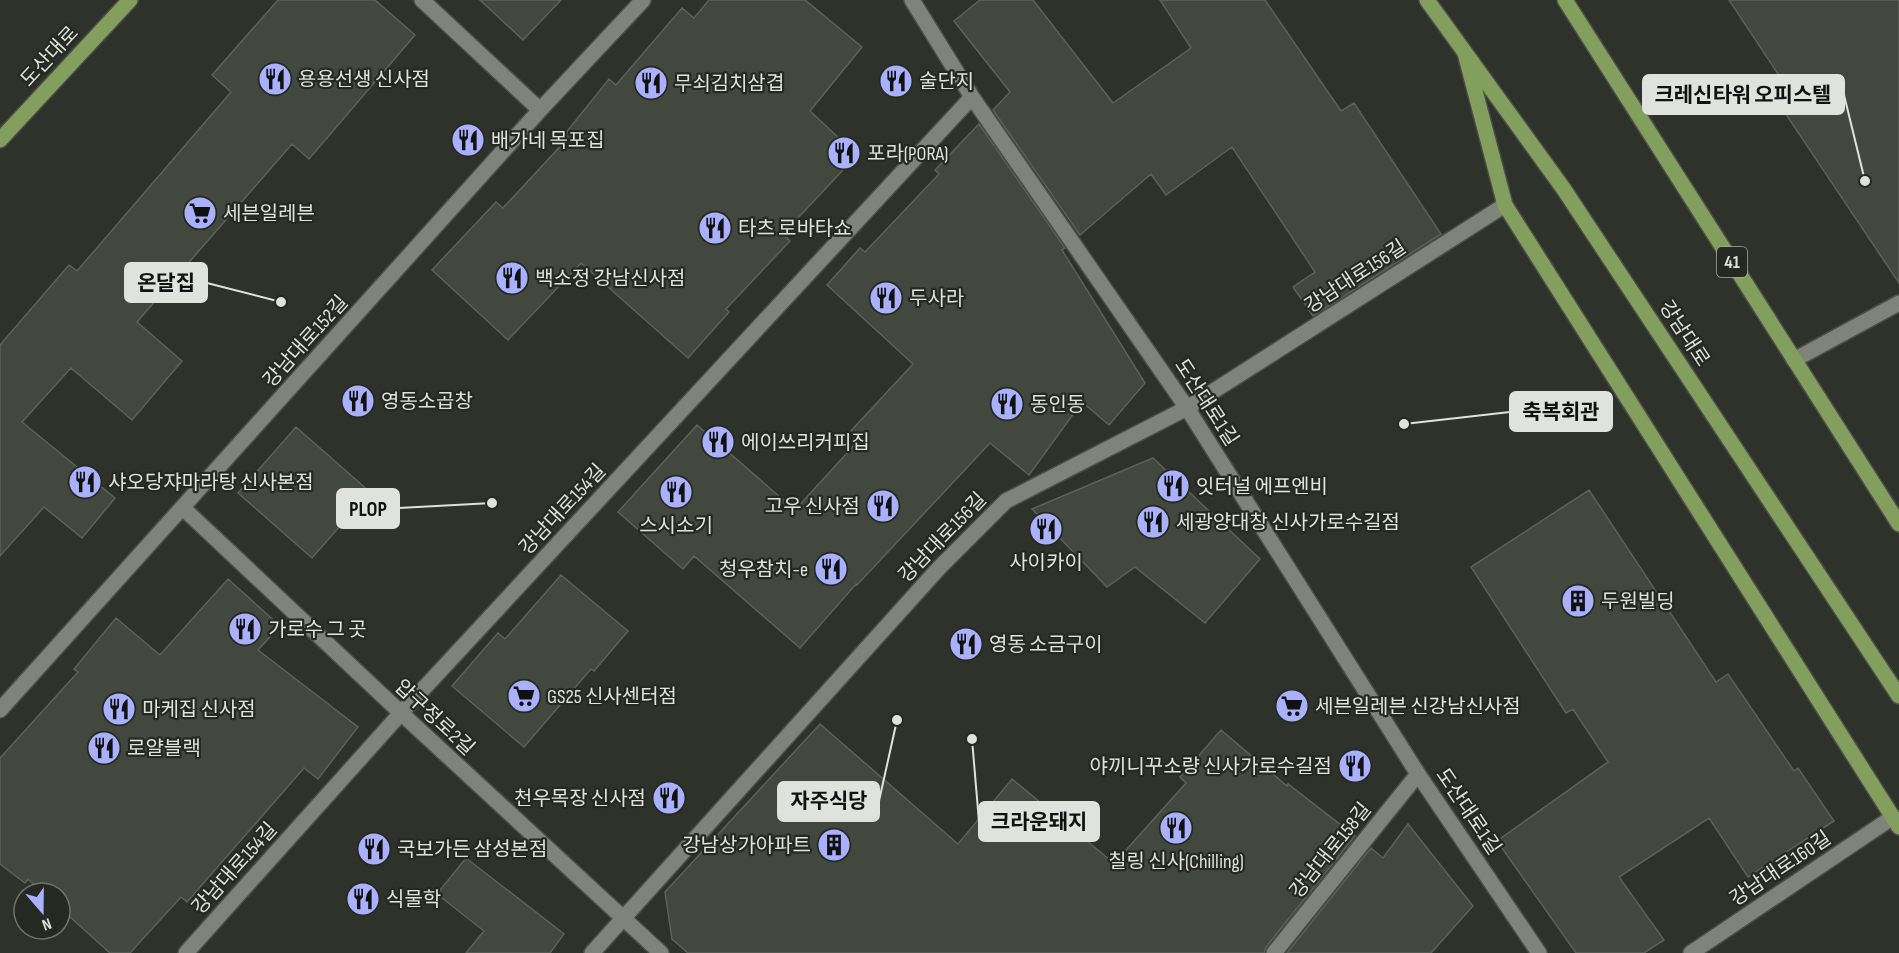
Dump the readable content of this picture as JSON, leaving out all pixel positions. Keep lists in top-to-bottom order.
{
  "streets": {
    "main road": ["도산대로", "41", "강남대로"],
    "street": [
      "강남대로156길",
      "강남대로152길",
      "도산대로1길",
      "강남대로154길",
      "압구정로2길",
      "강남대로158길",
      "강남대로160길"
    ]
  },
  "crossings": [
    ["강남대로156길", "도산대로1길"],
    ["강남대로156길", "압구정로2길"],
    ["강남대로152길", "압구정로2길"],
    ["도산대로1길", "강남대로154길"],
    ["도산대로1길", "강남대로158길"],
    ["강남대로154길", "압구정로2길"]
  ],
  "places": {
    "restaurant": [
      "용용선생 신사점",
      "술단지",
      "무쇠김치삼겹",
      "배가네 목포집",
      "포라(PORA)",
      "타츠 로바타쇼",
      "백소정 강남신사점",
      "두사라",
      "영동소곱창",
      "동인동",
      "에이쓰리커피집",
      "샤오당쟈마라탕 신사본점",
      "잇터널 에프엔비",
      "스시소기",
      "고우 신사점",
      "세광양대창 신사가로수길점",
      "사이카이",
      "청우참치-e",
      "가로수 그 곳",
      "영동 소금구이",
      "마케집 신사점",
      "로얄블랙",
      "야끼니꾸소량 신사가로수길점",
      "천우목장 신사점",
      "칠링 신사(Chilling)",
      "국보가든 삼성본점",
      "식물학"
    ],
    "other": [
      "크레신타워 오피스텔",
      "온달집",
      "축복회관",
      "PLOP",
      "자주식당",
      "크라운돼지"
    ],
    "supermarket": ["세븐일레븐", "GS25 신사센터점", "세븐일레븐 신강남신사점"],
    "building": ["두원빌딩", "강남상가아파트"]
  },
  "north": "bottom"
}
